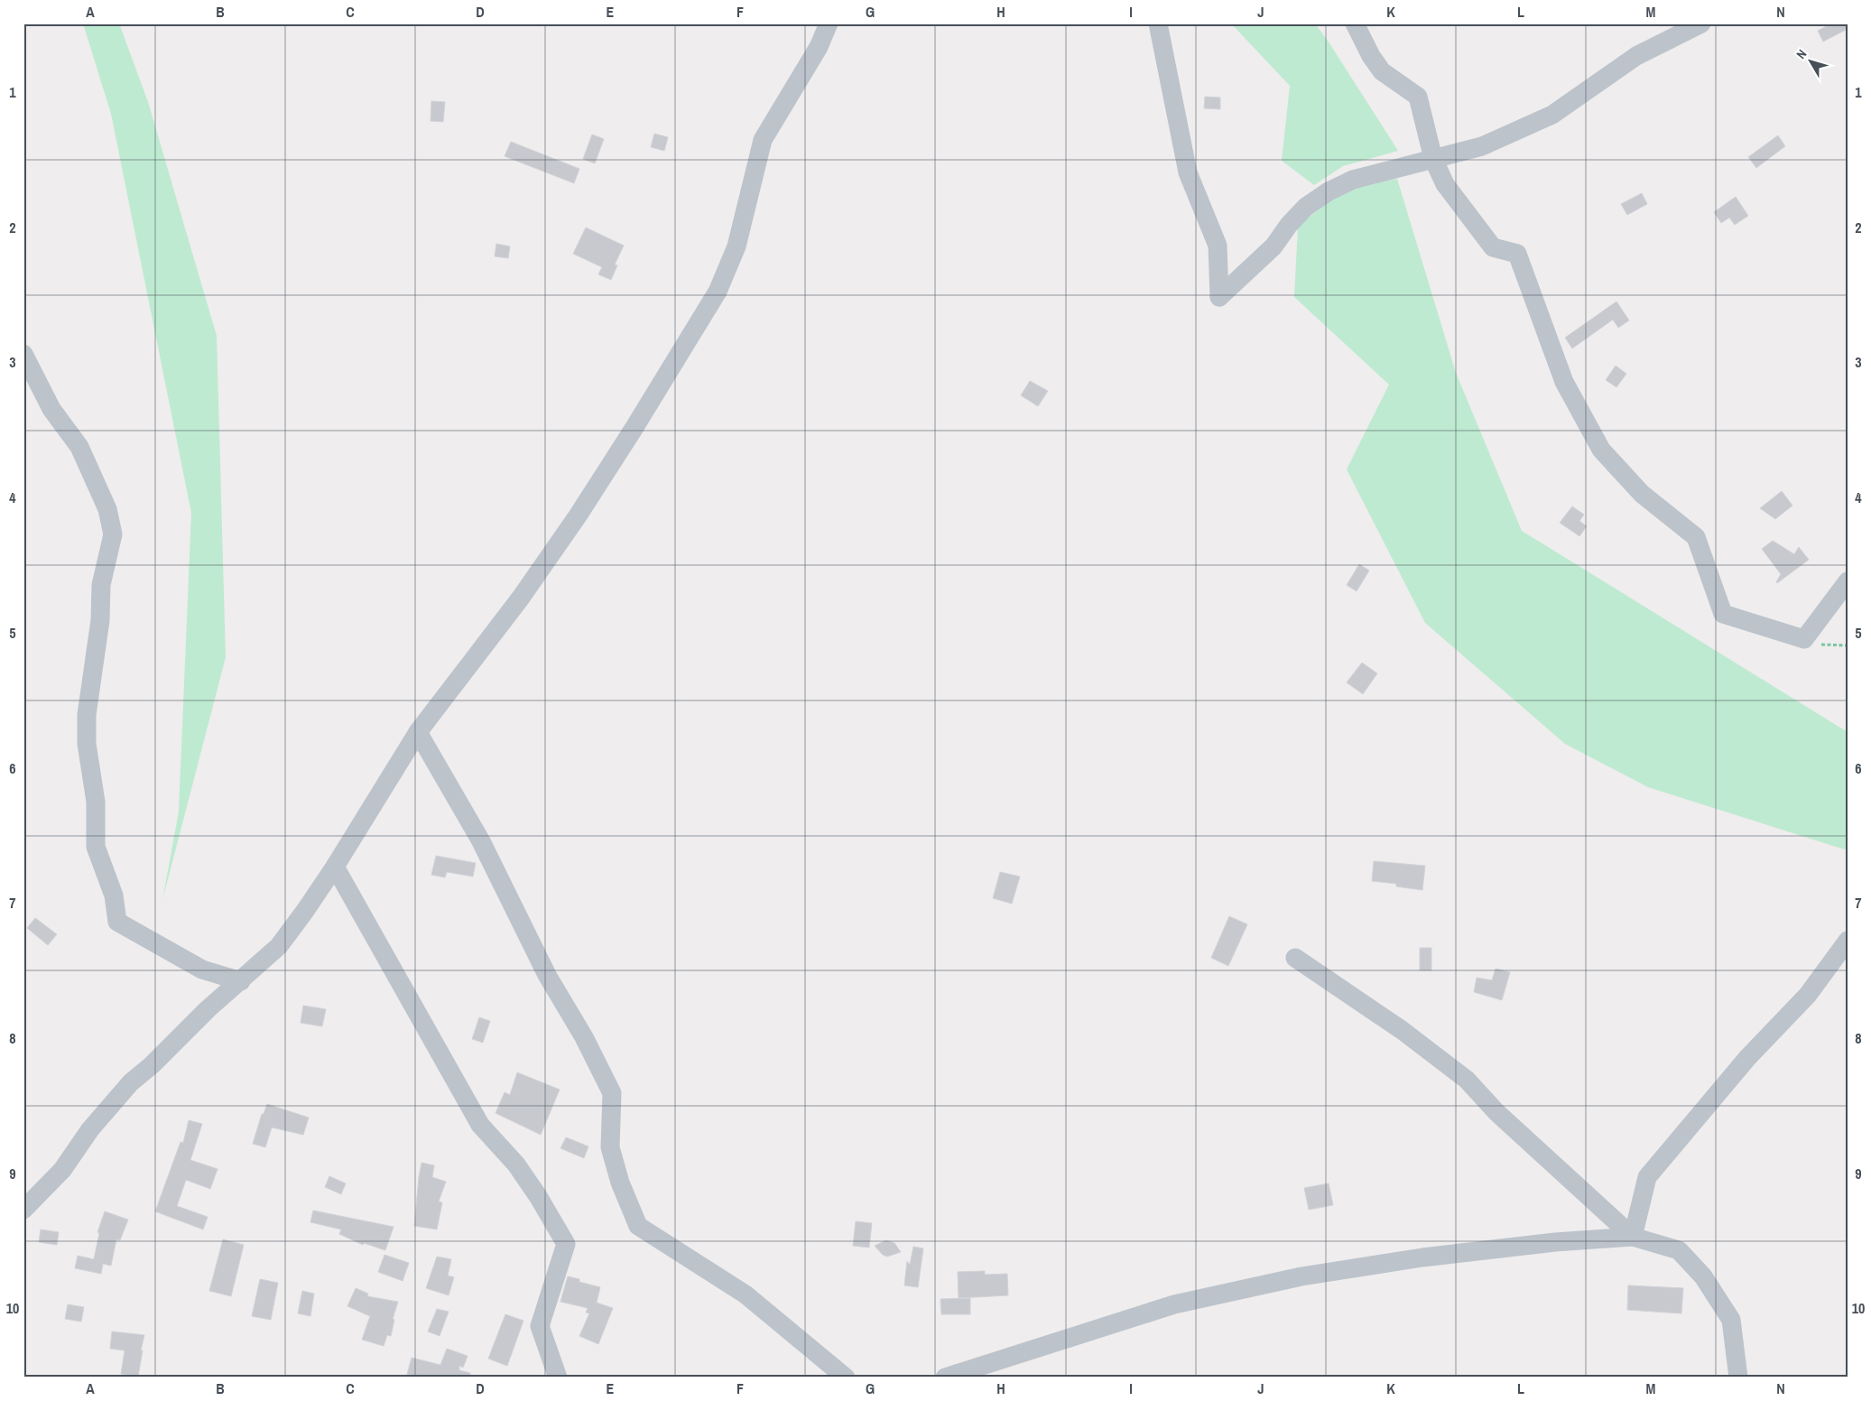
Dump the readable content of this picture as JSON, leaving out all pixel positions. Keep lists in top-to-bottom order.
{
  "north": "top left",
  "grid": {
    "columns": [
      "A",
      "B",
      "C",
      "D",
      "E",
      "F",
      "G",
      "H",
      "I",
      "J",
      "K",
      "L",
      "M",
      "N"
    ],
    "rows": [
      "1",
      "2",
      "3",
      "4",
      "5",
      "6",
      "7",
      "8",
      "9",
      "10"
    ]
  }
}
